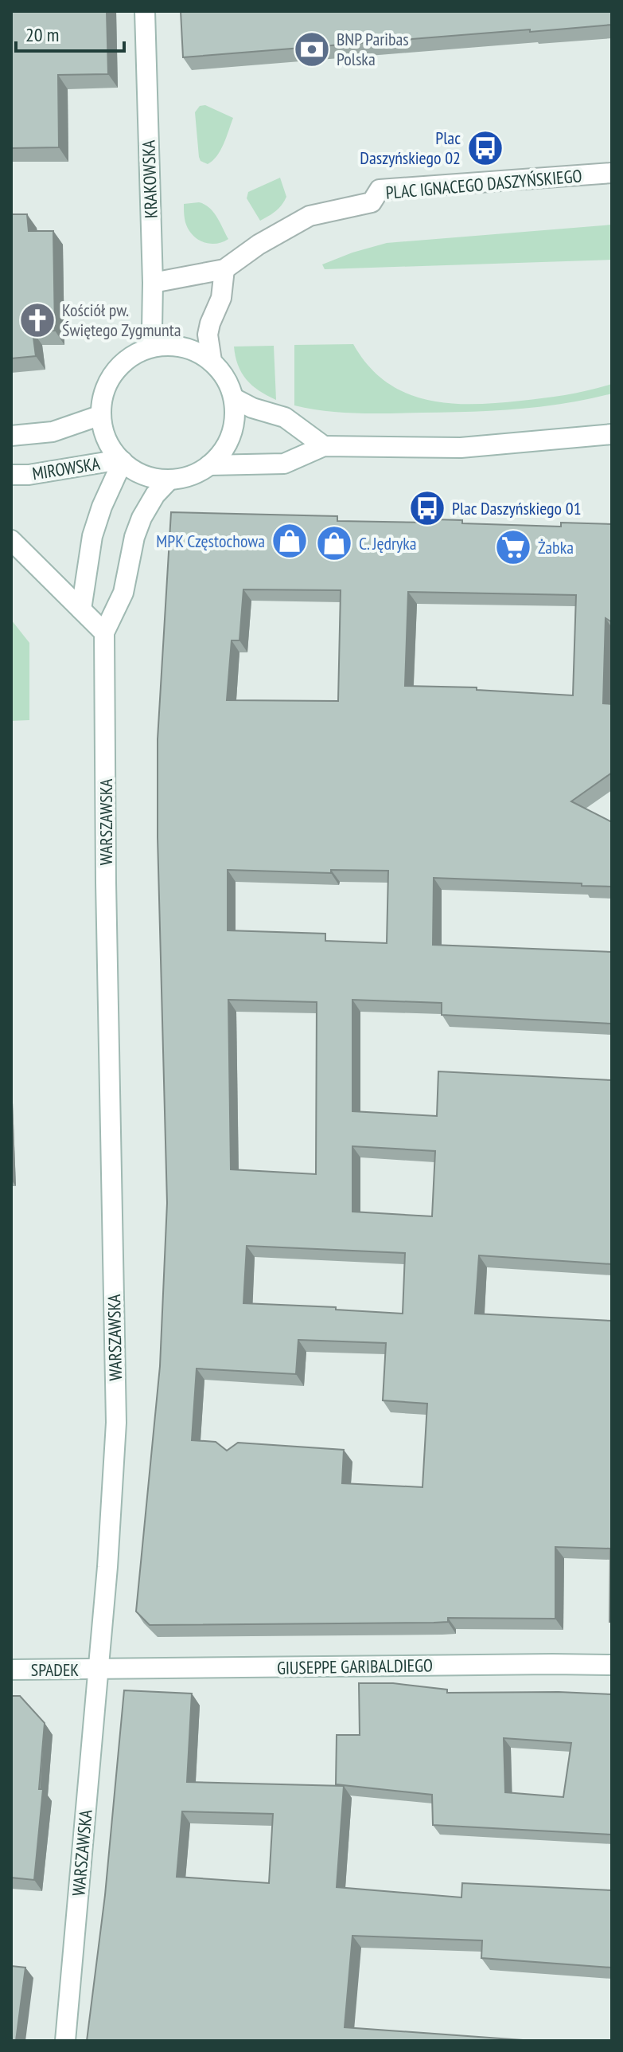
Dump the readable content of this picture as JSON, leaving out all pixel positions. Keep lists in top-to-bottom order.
{
  "streets": {
    "street": [
      "KRAKOWSKA",
      "PLAC IGNACEGO DASZYŃSKIEGO",
      "MIROWSKA",
      "WARSZAWSKA",
      "GIUSEPPE GARIBALDIEGO",
      "SPADEK"
    ]
  },
  "crossings": [
    ["KRAKOWSKA", "PLAC IGNACEGO DASZYŃSKIEGO"],
    ["KRAKOWSKA", "MIROWSKA"],
    ["KRAKOWSKA", "WARSZAWSKA"],
    ["MIROWSKA", "WARSZAWSKA"],
    ["WARSZAWSKA", "GIUSEPPE GARIBALDIEGO"],
    ["WARSZAWSKA", "SPADEK"],
    ["GIUSEPPE GARIBALDIEGO", "SPADEK"]
  ],
  "places": {
    "bank": ["BNP Paribas Polska"],
    "bus stop": ["Plac Daszyńskiego 02", "Plac Daszyńskiego 01"],
    "church": ["Kościół pw. Świętego Zygmunta"],
    "shop": ["MPK Częstochowa", "C. Jędryka"],
    "supermarket": ["Żabka"]
  },
  "scale_bar": "20 m"
}
